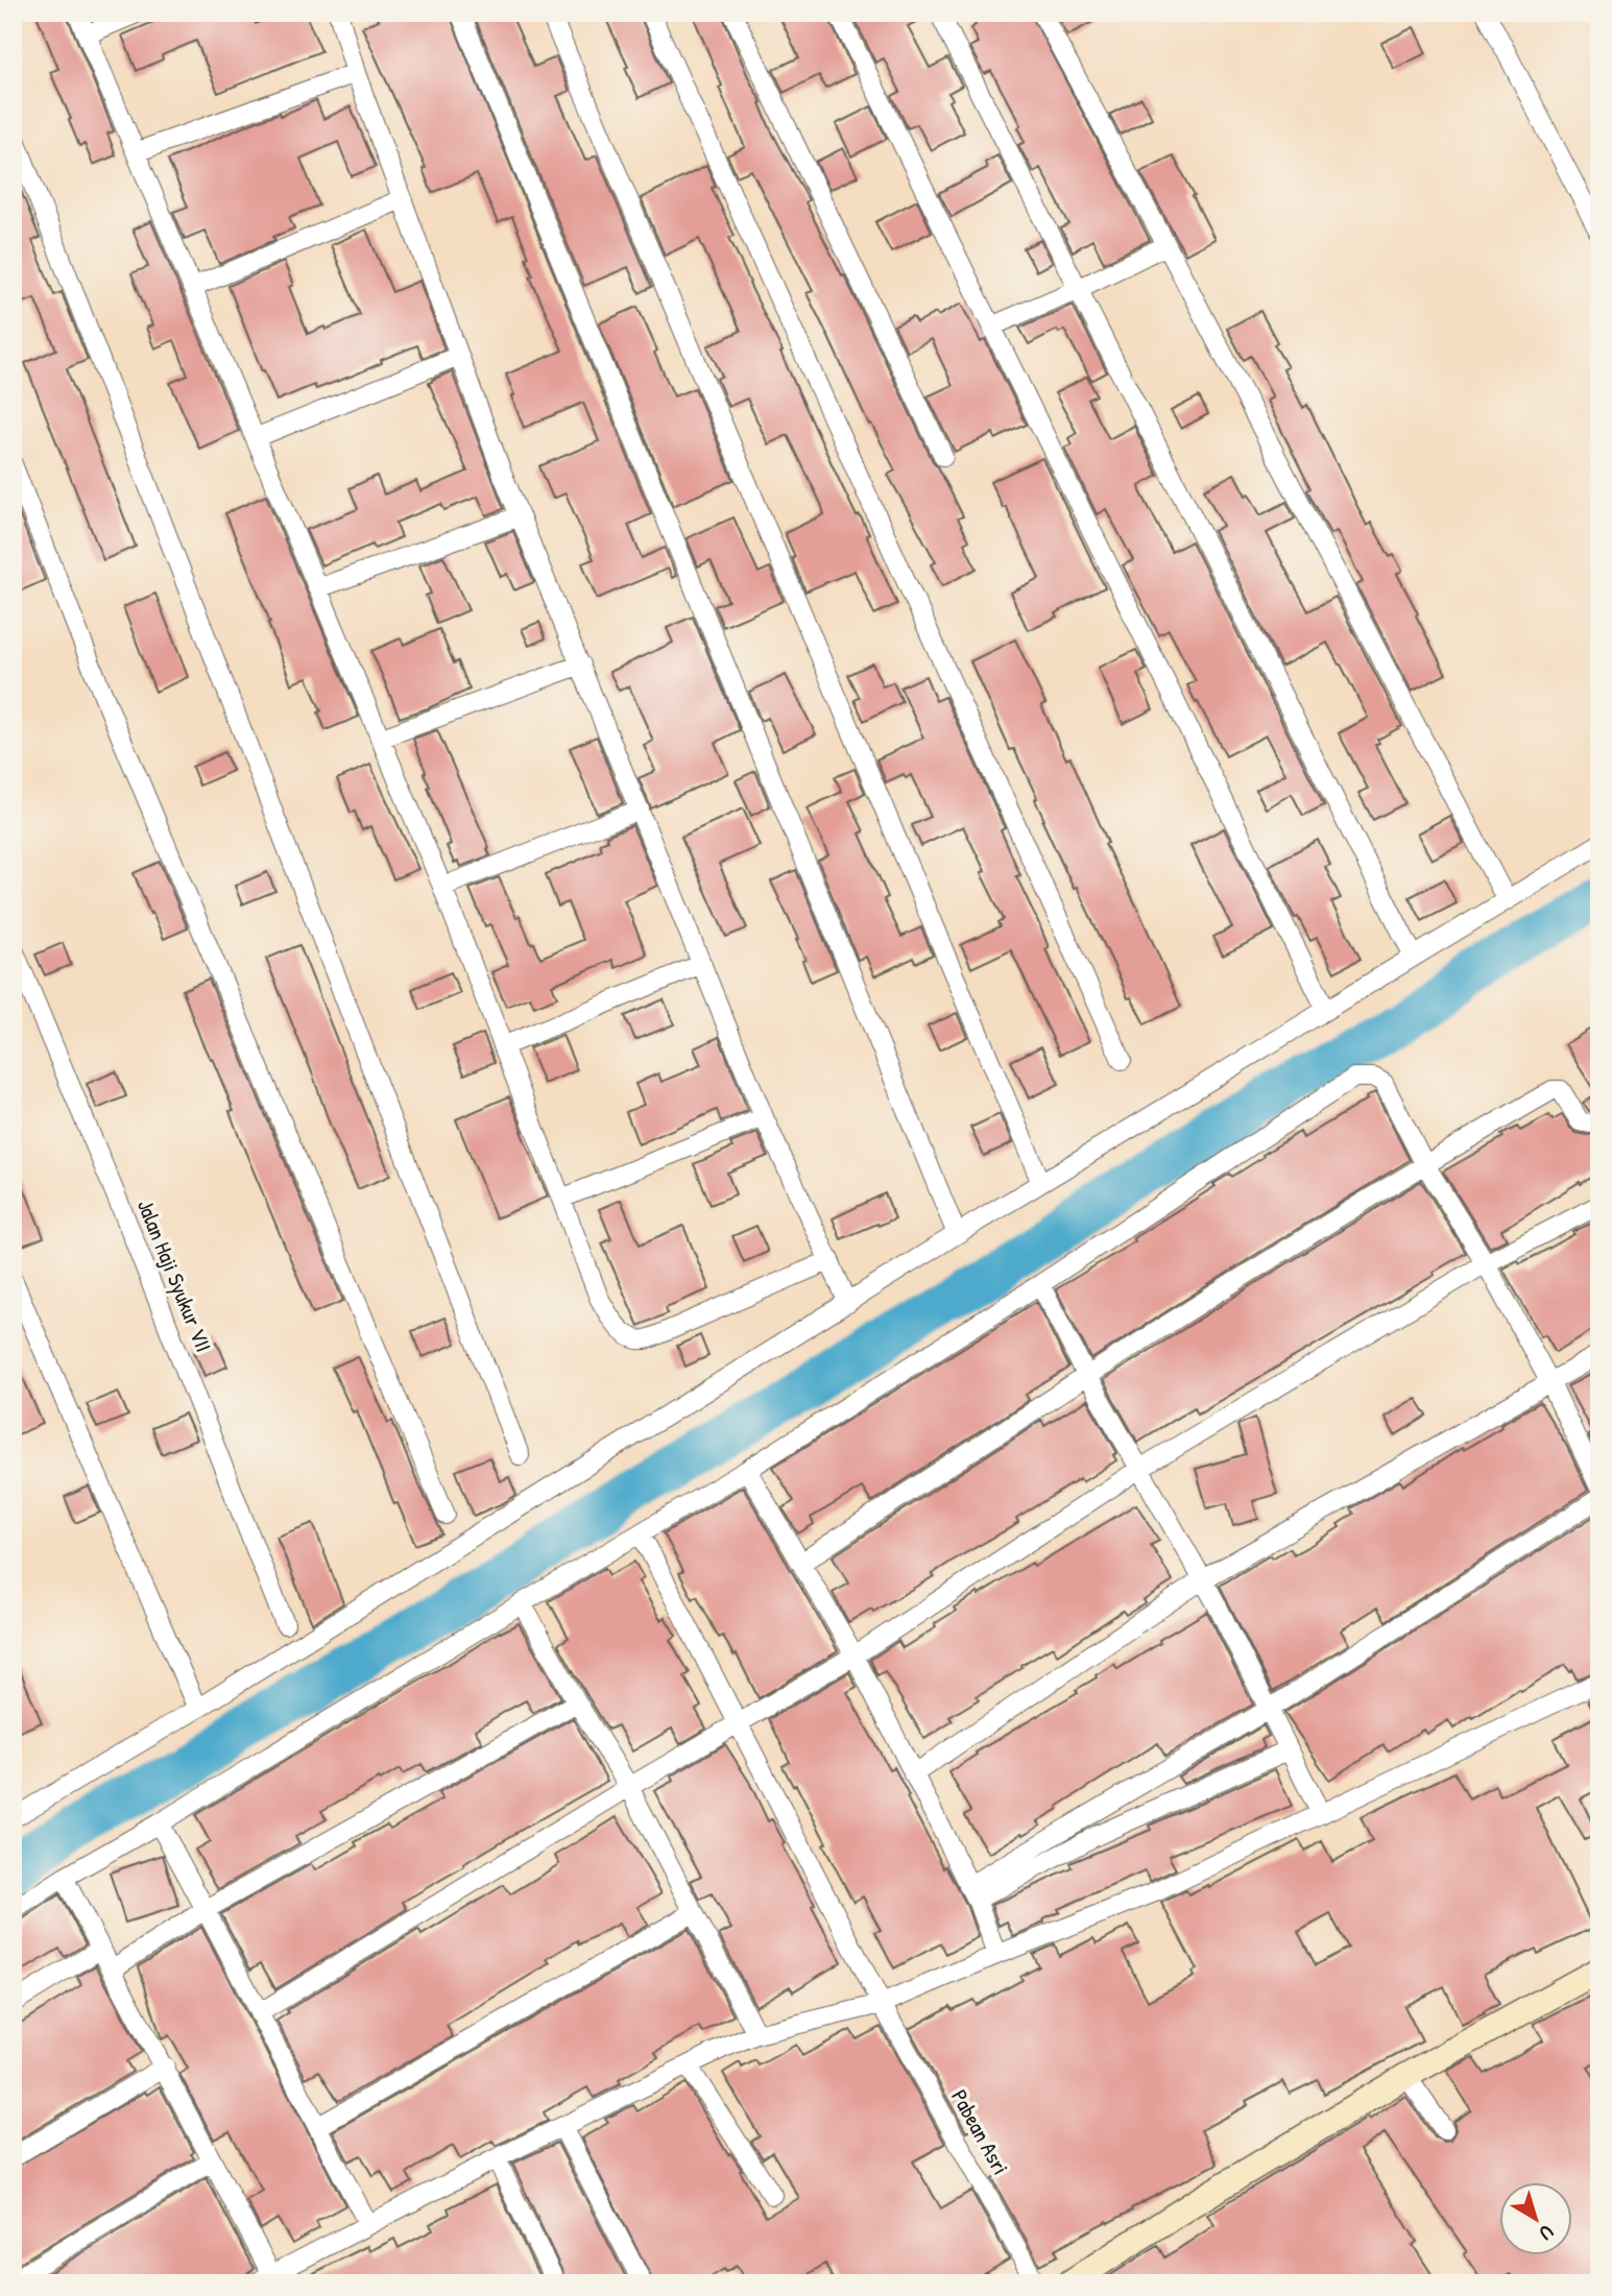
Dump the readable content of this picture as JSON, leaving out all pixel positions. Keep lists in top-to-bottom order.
{
  "streets": {
    "street": ["Jalan Haji Syukur VII", "Pabean Asri"]
  },
  "north": "bottom right"
}
